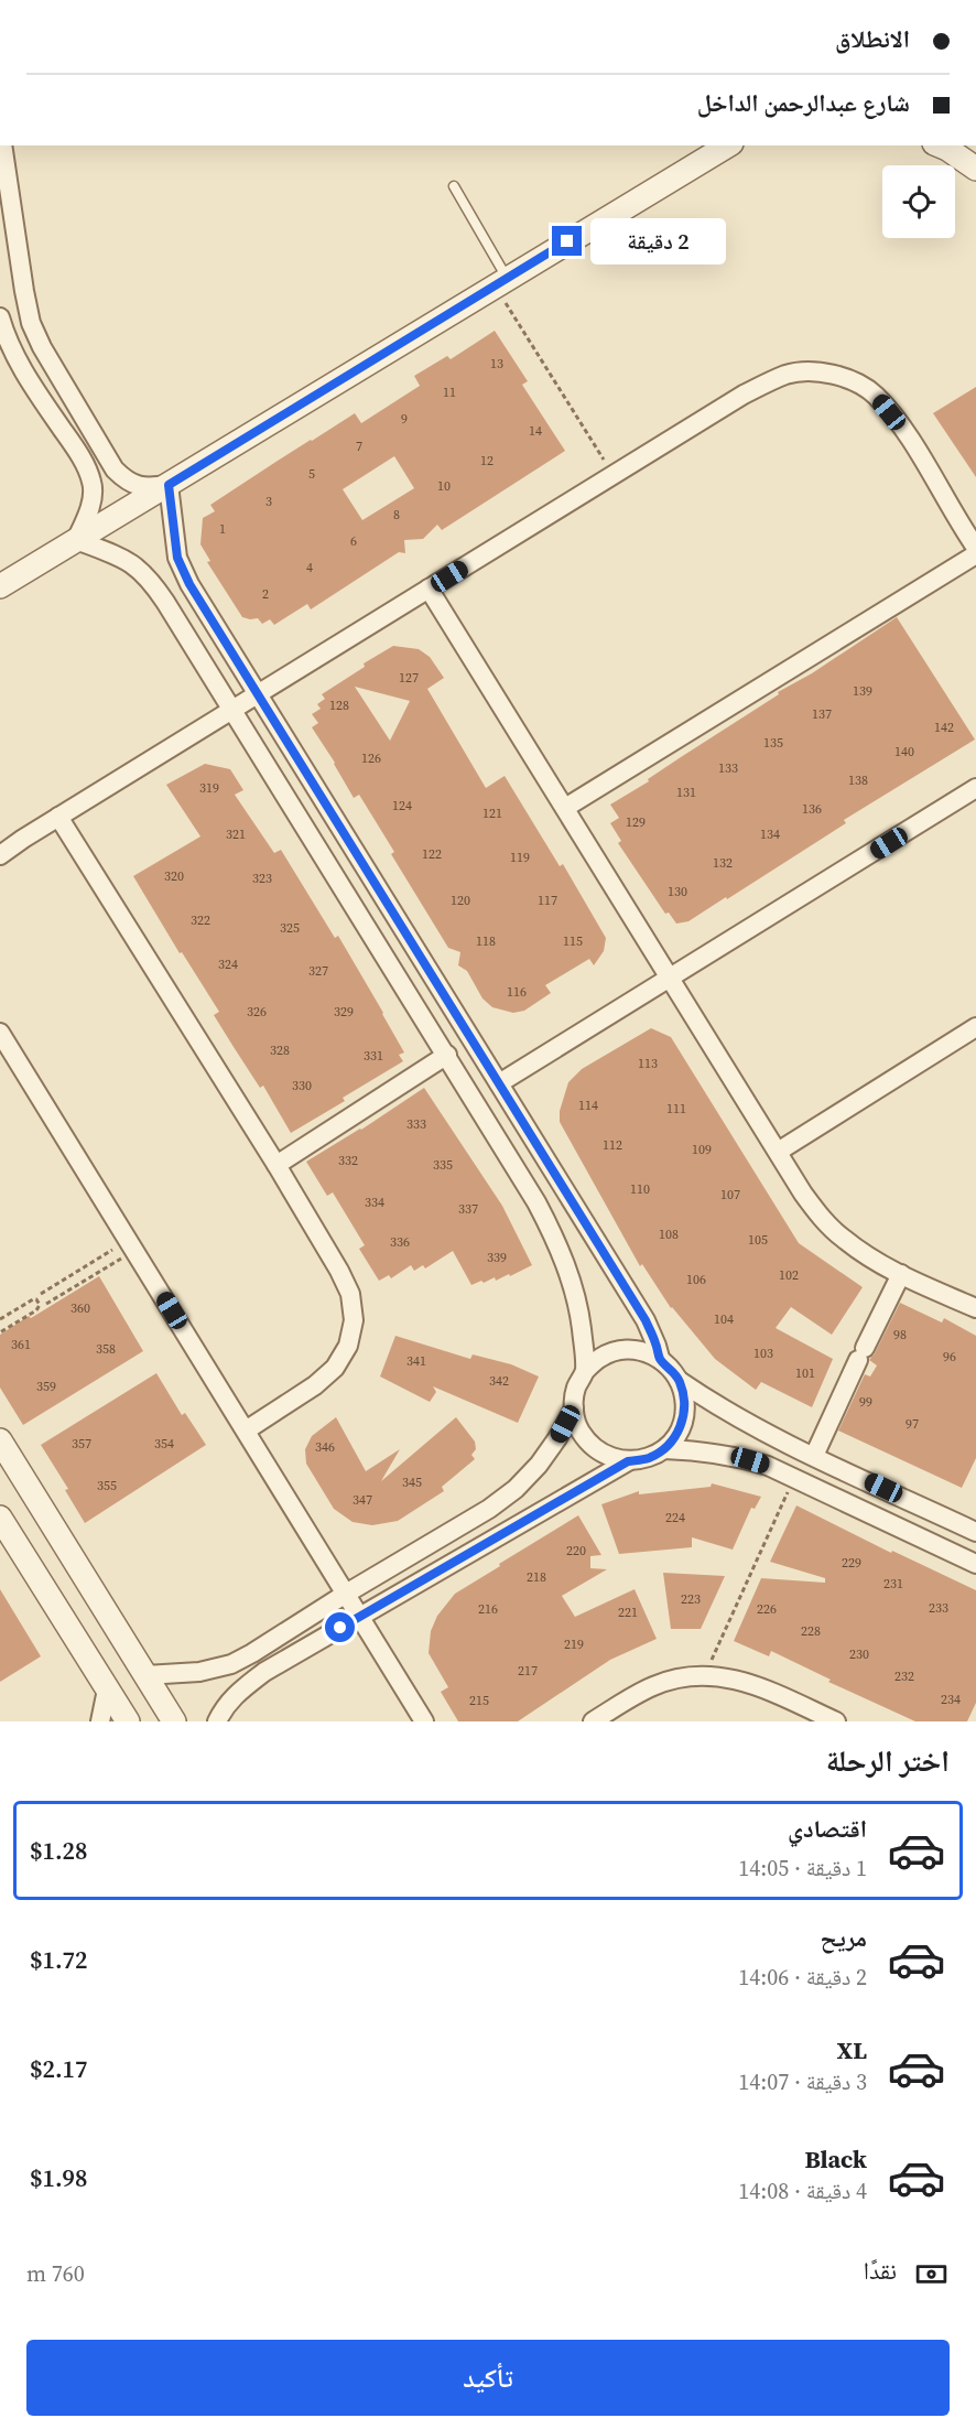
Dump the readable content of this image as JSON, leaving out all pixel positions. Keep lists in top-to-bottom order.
{
  "house_numbers": [
    "13",
    "11",
    "9",
    "14",
    "7",
    "12",
    "5",
    "10",
    "3",
    "8",
    "1",
    "6",
    "4",
    "2",
    "127",
    "139",
    "128",
    "137",
    "142",
    "135",
    "140",
    "126",
    "133",
    "138",
    "319",
    "131",
    "124",
    "136",
    "121",
    "129",
    "321",
    "134",
    "122",
    "119",
    "132",
    "320",
    "323",
    "130",
    "120",
    "117",
    "322",
    "325",
    "118",
    "115",
    "324",
    "327",
    "116",
    "326",
    "329",
    "328",
    "331",
    "113",
    "330",
    "114",
    "111",
    "333",
    "112",
    "109",
    "332",
    "335",
    "110",
    "107",
    "334",
    "337",
    "108",
    "105",
    "336",
    "339",
    "102",
    "106",
    "360",
    "104",
    "98",
    "361",
    "358",
    "103",
    "96",
    "341",
    "101",
    "342",
    "359",
    "99",
    "97",
    "357",
    "354",
    "346",
    "345",
    "355",
    "347",
    "224",
    "220",
    "229",
    "218",
    "231",
    "223",
    "233",
    "216",
    "226",
    "221",
    "228",
    "219",
    "230",
    "217",
    "232",
    "234",
    "215"
  ],
  "page": {
    "banner": ["الانطلاق", "شارع عبدالرحمن الداخل"],
    "bubble": "2 دقيقة",
    "heading": "اختر الرحلة",
    "list": [
      {
        "name": "اقتصادي",
        "note": "1 دقيقة · 14:05",
        "value": "$1.28"
      },
      {
        "name": "مريح",
        "note": "2 دقيقة · 14:06",
        "value": "$1.72"
      },
      {
        "name": "XL",
        "note": "3 دقيقة · 14:07",
        "value": "$2.17"
      },
      {
        "name": "Black",
        "note": "4 دقيقة · 14:08",
        "value": "$1.98"
      }
    ],
    "pay": ["نقدًا", "760 m"],
    "buttons": "تأكيد"
  }
}
